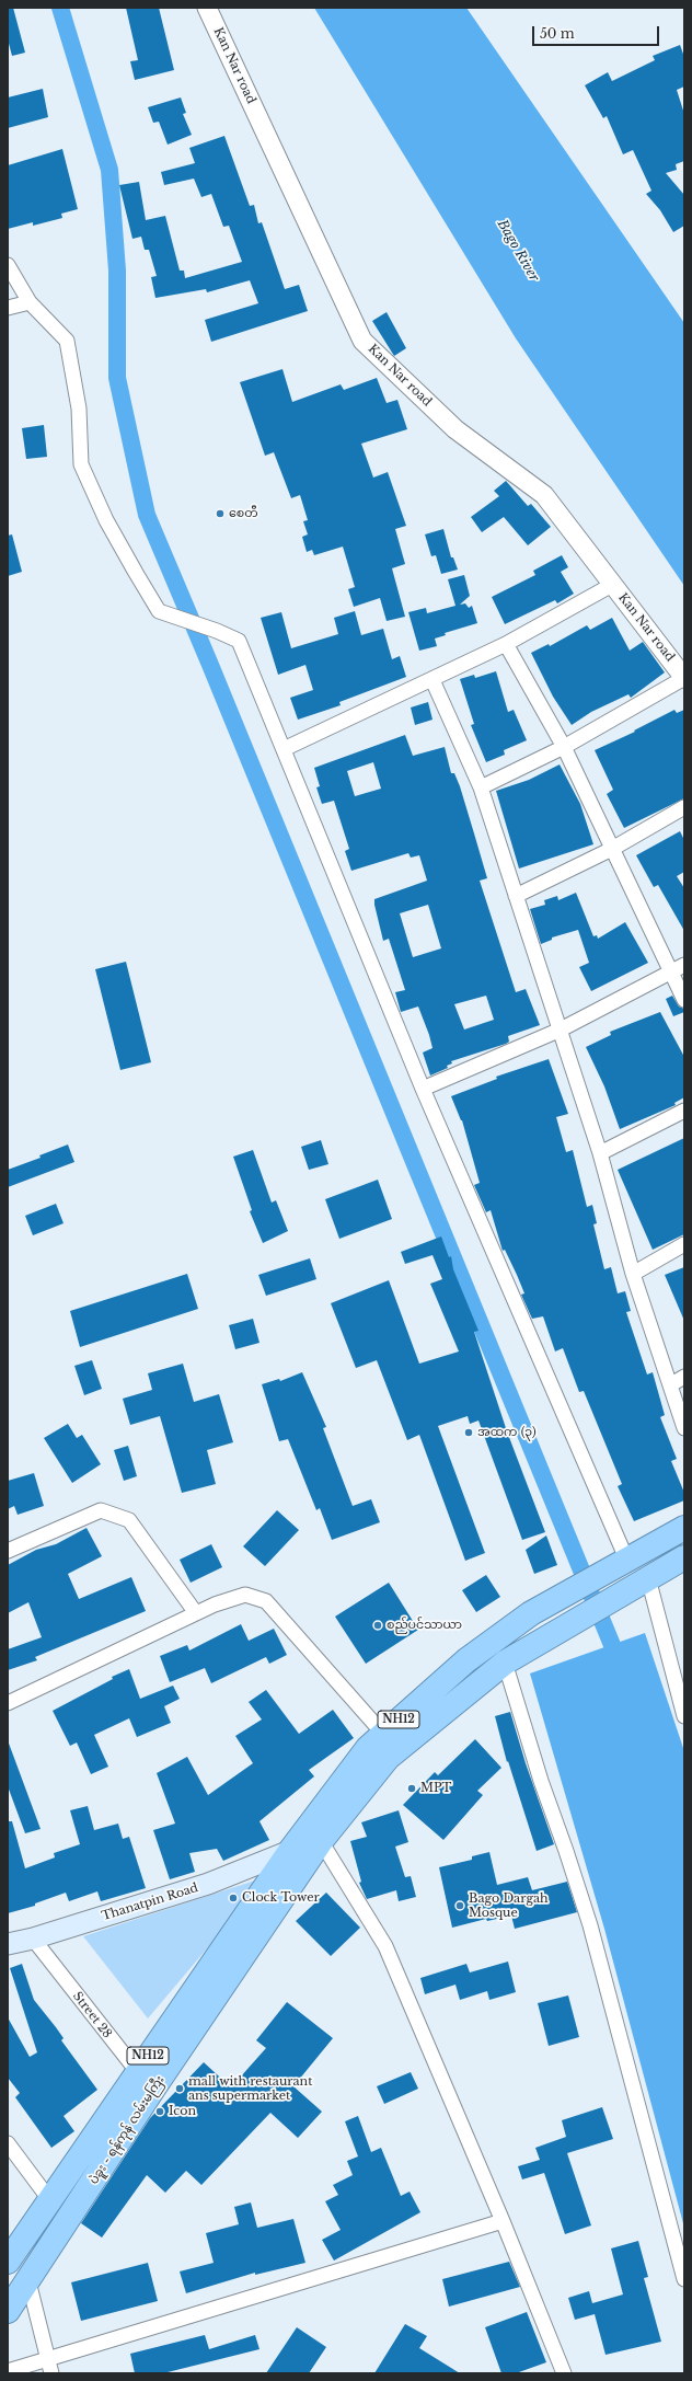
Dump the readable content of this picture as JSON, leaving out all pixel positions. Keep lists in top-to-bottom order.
{
  "streets": {
    "highway": ["NH12", "ပဲခူး - ရန်ကုန် လမ်းမကြီး"],
    "main road": ["Thanatpin Road"],
    "street": ["Kan Nar road", "Street 28"]
  },
  "crossings": [
    ["NH12", "Thanatpin Road"],
    ["NH12", "ပဲခူး - ရန်ကုန် လမ်းမကြီး"],
    ["Thanatpin Road", "Street 28"],
    ["Thanatpin Road", "ပဲခူး - ရန်ကုန် လမ်းမကြီး"],
    ["Street 28", "ပဲခူး - ရန်ကုန် လမ်းမကြီး"]
  ],
  "water": ["Bago River"],
  "places": [
    "စေတီ",
    "အထက (၃)",
    "စည်ပင်သာယာ",
    "MPT",
    "Clock Tower",
    "Bago Dargah Mosque",
    "mall with restaurant ans supermarket",
    "Icon"
  ],
  "scale_bar": "50 m"
}
